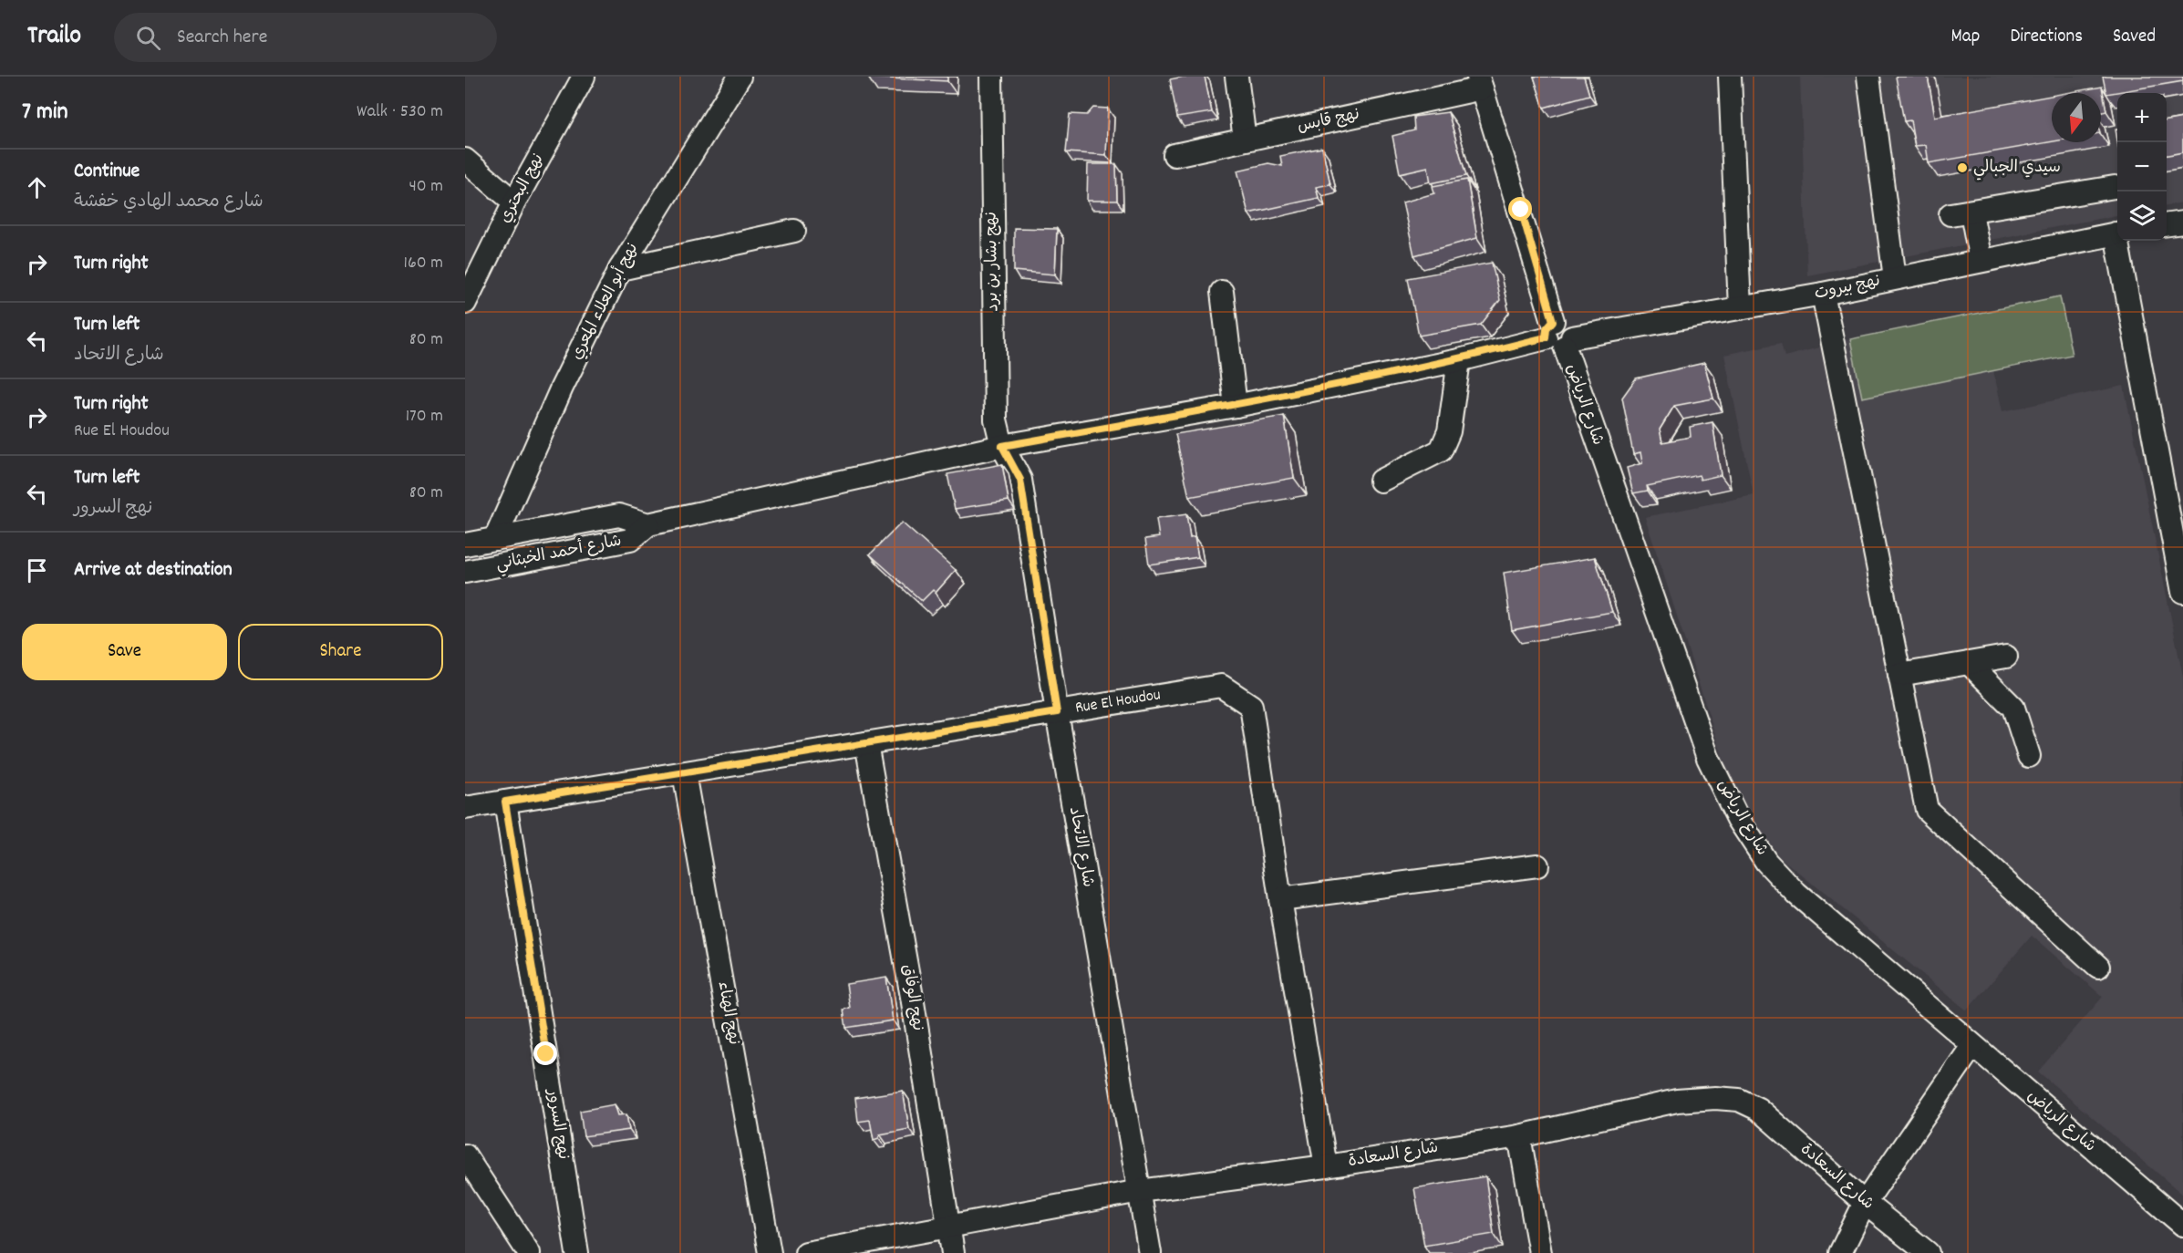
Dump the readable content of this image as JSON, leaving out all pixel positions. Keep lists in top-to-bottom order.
{
  "streets": {
    "street": [
      "نهج قابس",
      "نهج البحتري",
      "نهج بشار بن برد",
      "نهج بيروت",
      "نهج أبو العلاء المعري",
      "شارع الرياض",
      "شارع أحمد الخبثاني",
      "Rue El Houdou",
      "شارع الاتحاد",
      "نهج الوفاق",
      "نهج الهناء",
      "نهج السرور",
      "شارع السعادة"
    ]
  },
  "crossings": [
    ["نهج قابس", "شارع الرياض"],
    ["نهج بشار بن برد", "نهج بيروت"],
    ["نهج بشار بن برد", "شارع الاتحاد"],
    ["نهج بيروت", "شارع الرياض"],
    ["نهج بيروت", "شارع أحمد الخبثاني"],
    ["نهج بيروت", "شارع الاتحاد"],
    ["Rue El Houdou", "شارع الاتحاد"],
    ["Rue El Houdou", "نهج الوفاق"],
    ["Rue El Houdou", "نهج الهناء"],
    ["Rue El Houdou", "نهج السرور"],
    ["شارع الاتحاد", "شارع السعادة"],
    ["نهج الوفاق", "شارع السعادة"]
  ],
  "places": ["سيدي الجبالي"],
  "north": "bottom",
  "page": {
    "header": "Trailo",
    "search": "Search here",
    "nav": ["Map", "Directions", "Saved"],
    "heading": ["7 min", "Walk · 530 m"],
    "map_buttons": ["+", "−"],
    "list": [
      ["Continue", "شارع محمد الهادي خفشة", "40 m"],
      ["Turn right", "160 m"],
      ["Turn left", "شارع الاتحاد", "80 m"],
      ["Turn right", "Rue El Houdou", "170 m"],
      ["Turn left", "نهج السرور", "80 m"],
      "Arrive at destination"
    ],
    "buttons": ["Save", "Share"]
  }
}
